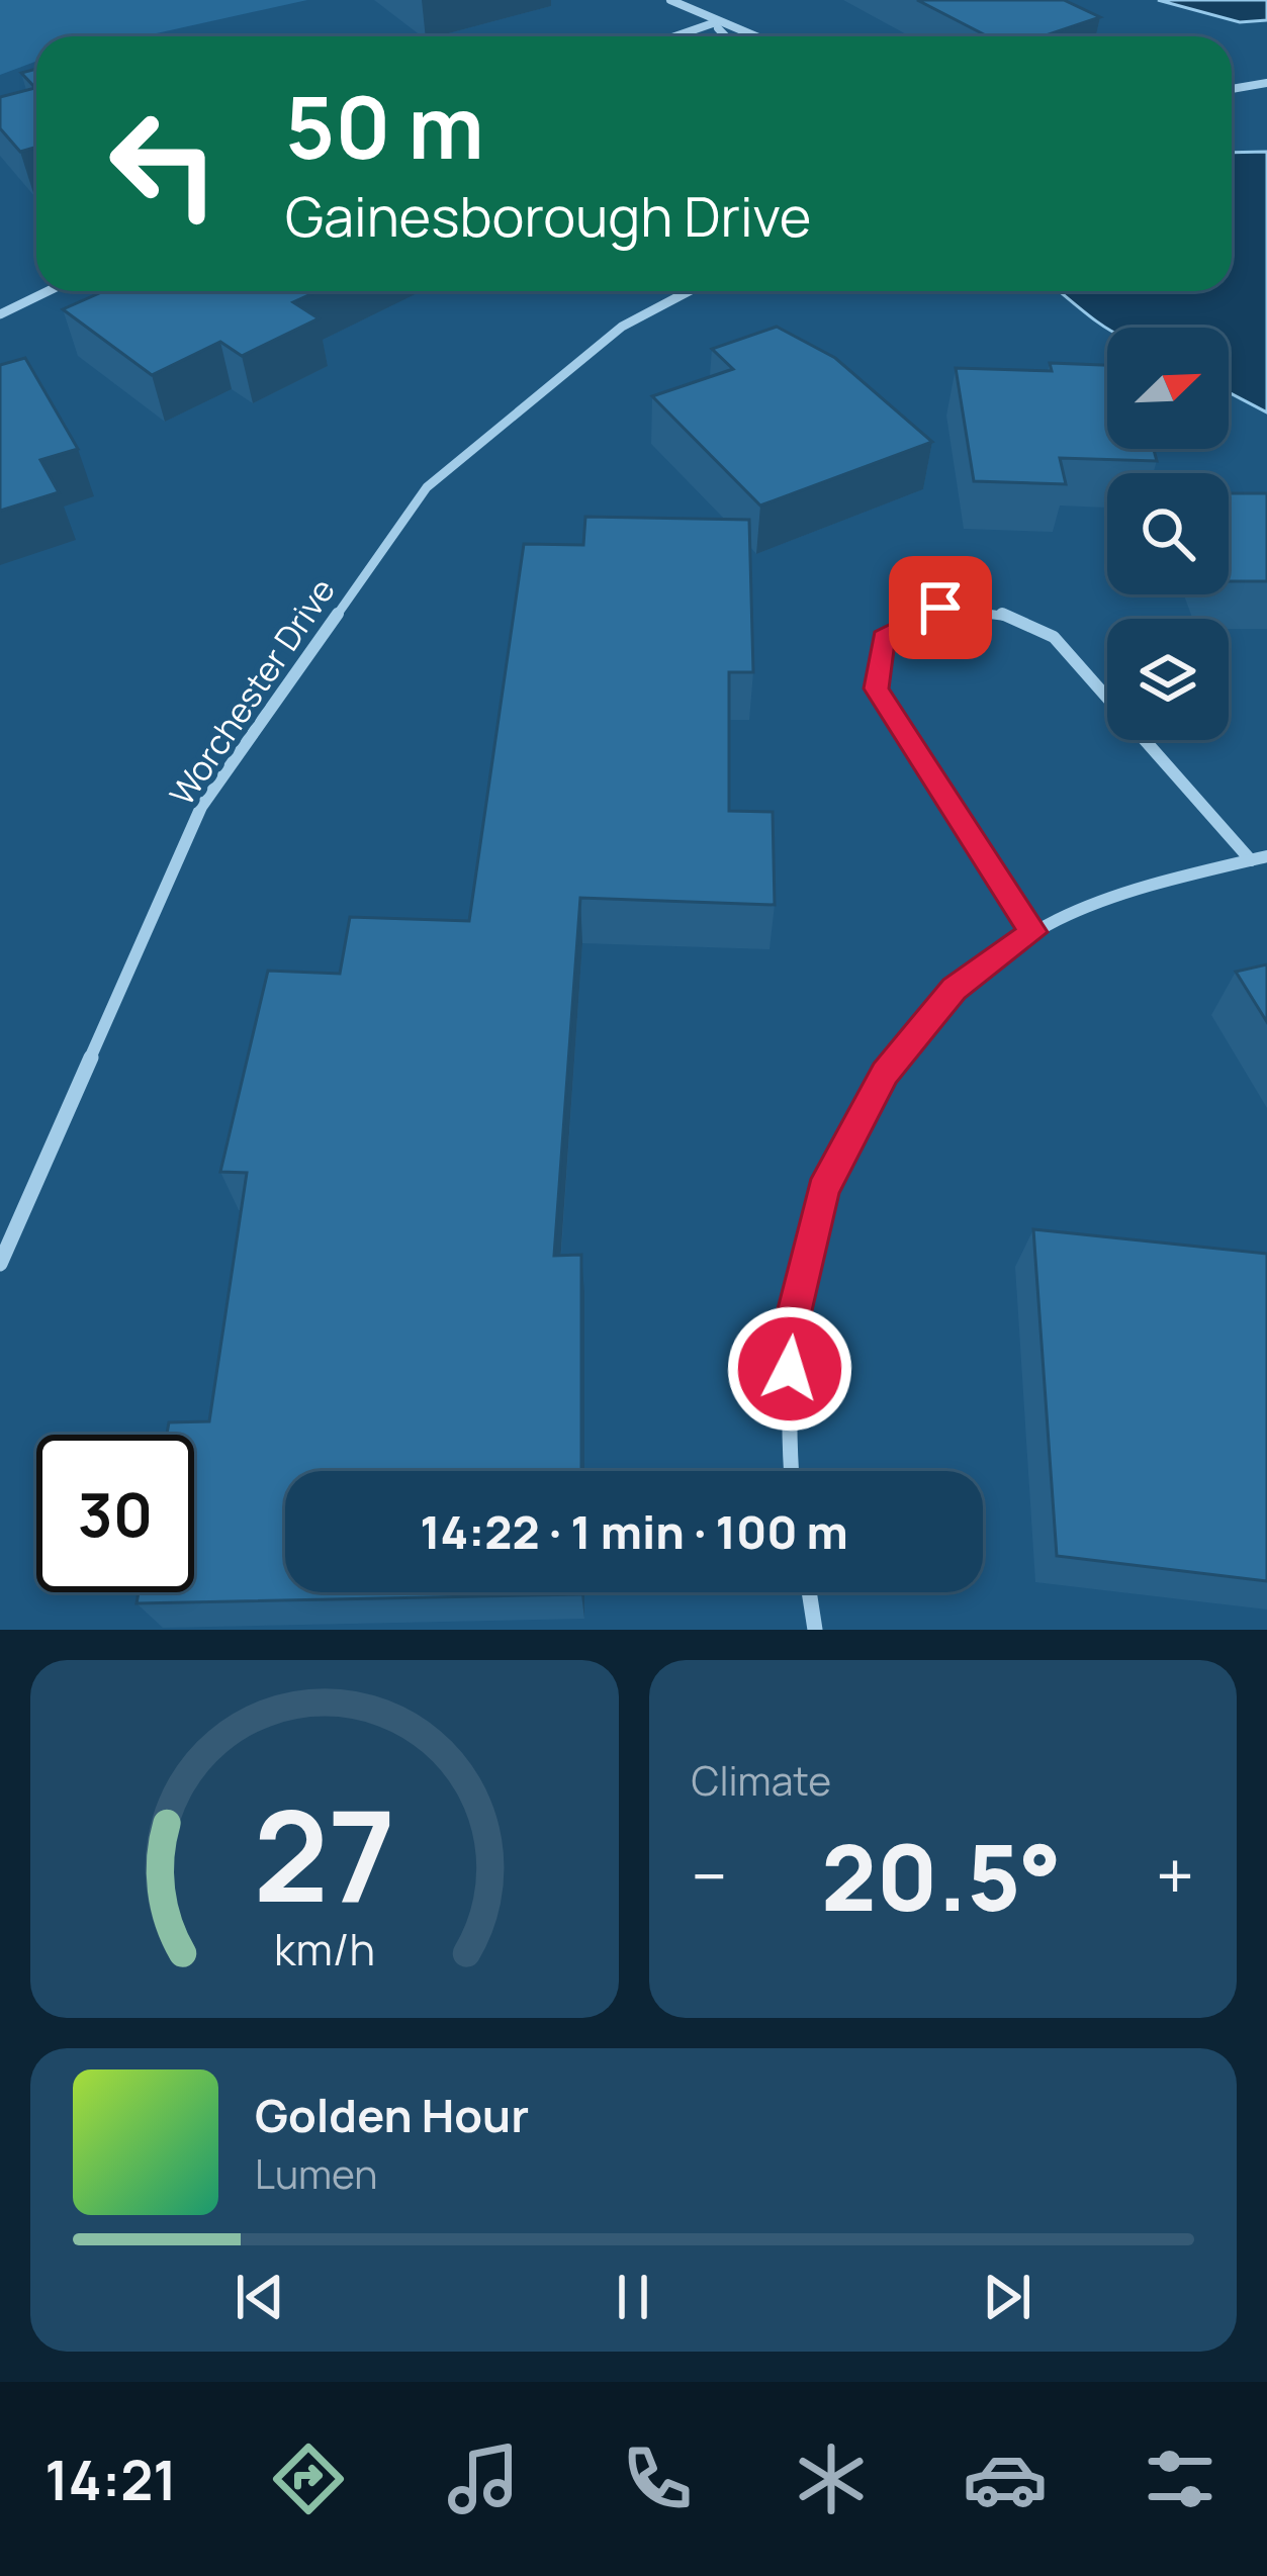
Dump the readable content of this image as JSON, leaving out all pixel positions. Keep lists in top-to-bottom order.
{
  "streets": {
    "street": ["Worchester Drive"]
  },
  "north": "top right",
  "page": {
    "turn": ["50 m", "Gainesborough Drive"],
    "limit": "30",
    "trip": "14:22 · 1 min · 100 m",
    "tile": "Climate",
    "heat": ["−", "20.5°", "+"],
    "song": ["Golden Hour", "Lumen"],
    "tabs": "14:21",
    "gauge": ["27", "km/h"]
  }
}
